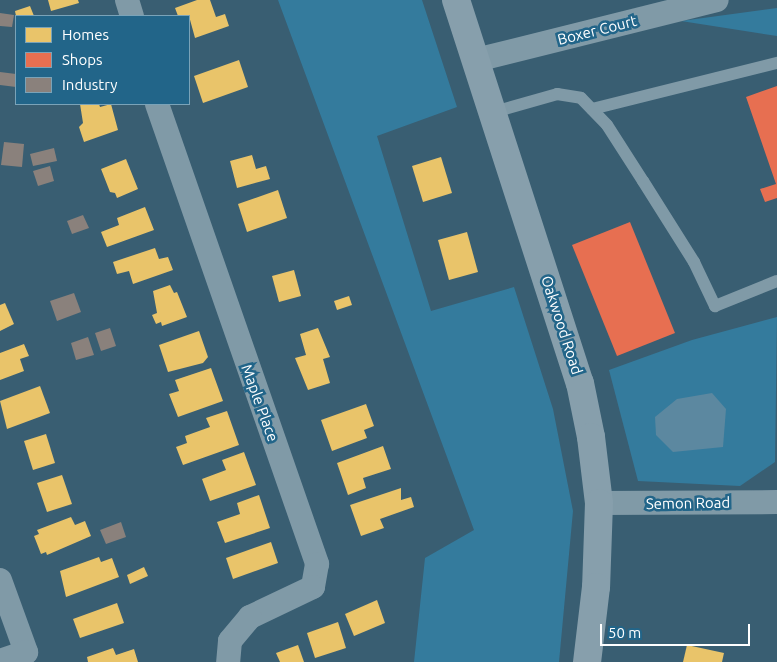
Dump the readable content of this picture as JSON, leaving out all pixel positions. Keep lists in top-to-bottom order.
{
  "streets": {
    "main road": ["Oakwood Road"],
    "street": ["Boxer Court", "Maple Place", "Semon Road"]
  },
  "crossings": [
    ["Boxer Court", "Oakwood Road"],
    ["Oakwood Road", "Semon Road"]
  ],
  "legend": ["Homes", "Shops", "Industry"],
  "scale_bar": "50 m"
}
